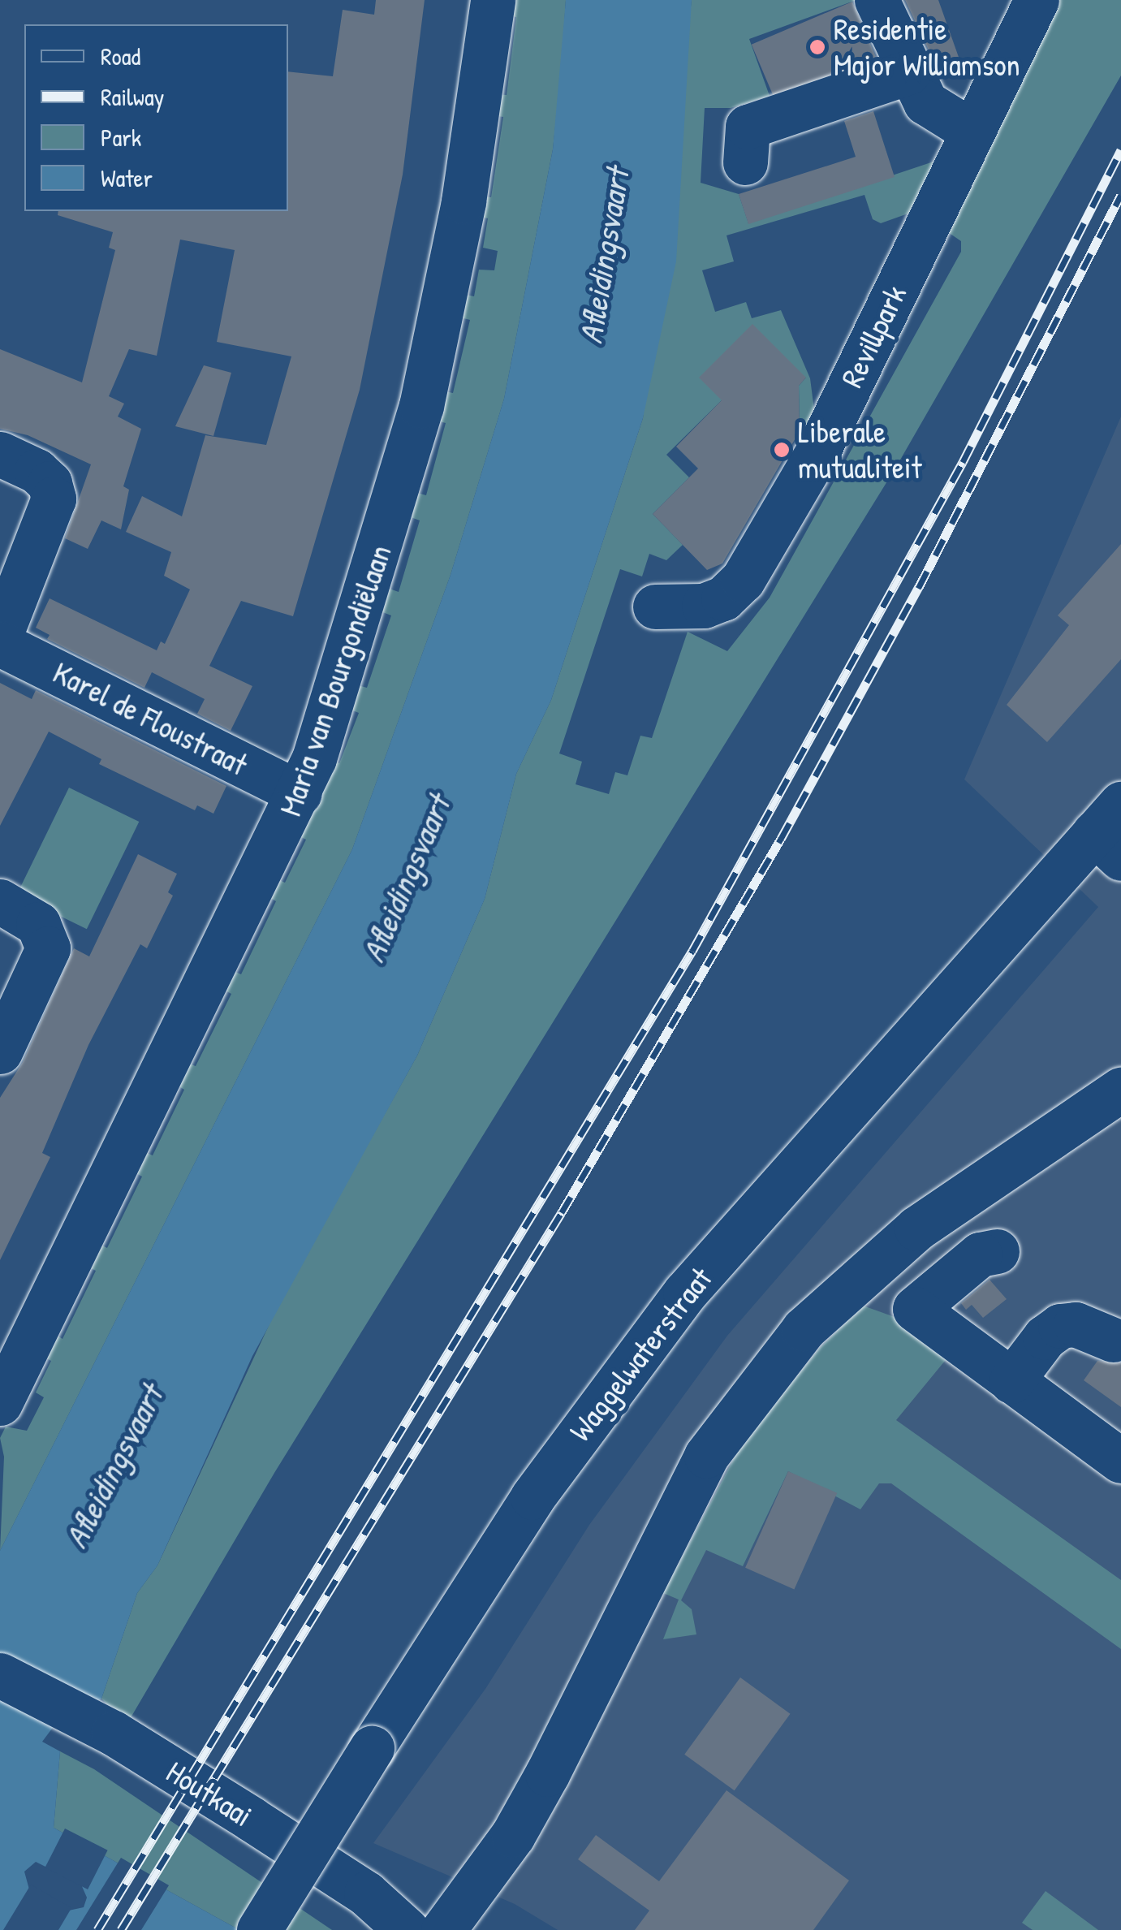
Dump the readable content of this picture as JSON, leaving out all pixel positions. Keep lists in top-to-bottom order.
{
  "streets": {
    "street": [
      "Revillpark",
      "Maria van Bourgondiëlaan",
      "Karel de Floustraat",
      "Waggelwaterstraat",
      "Houtkaai"
    ]
  },
  "crossings": [
    ["Maria van Bourgondiëlaan", "Karel de Floustraat"]
  ],
  "water": ["Afleidingsvaart"],
  "places": ["Residentie Major Williamson", "Liberale mutualiteit"],
  "legend": [
    "Road",
    "Railway",
    "Park",
    "Water"
  ]
}
